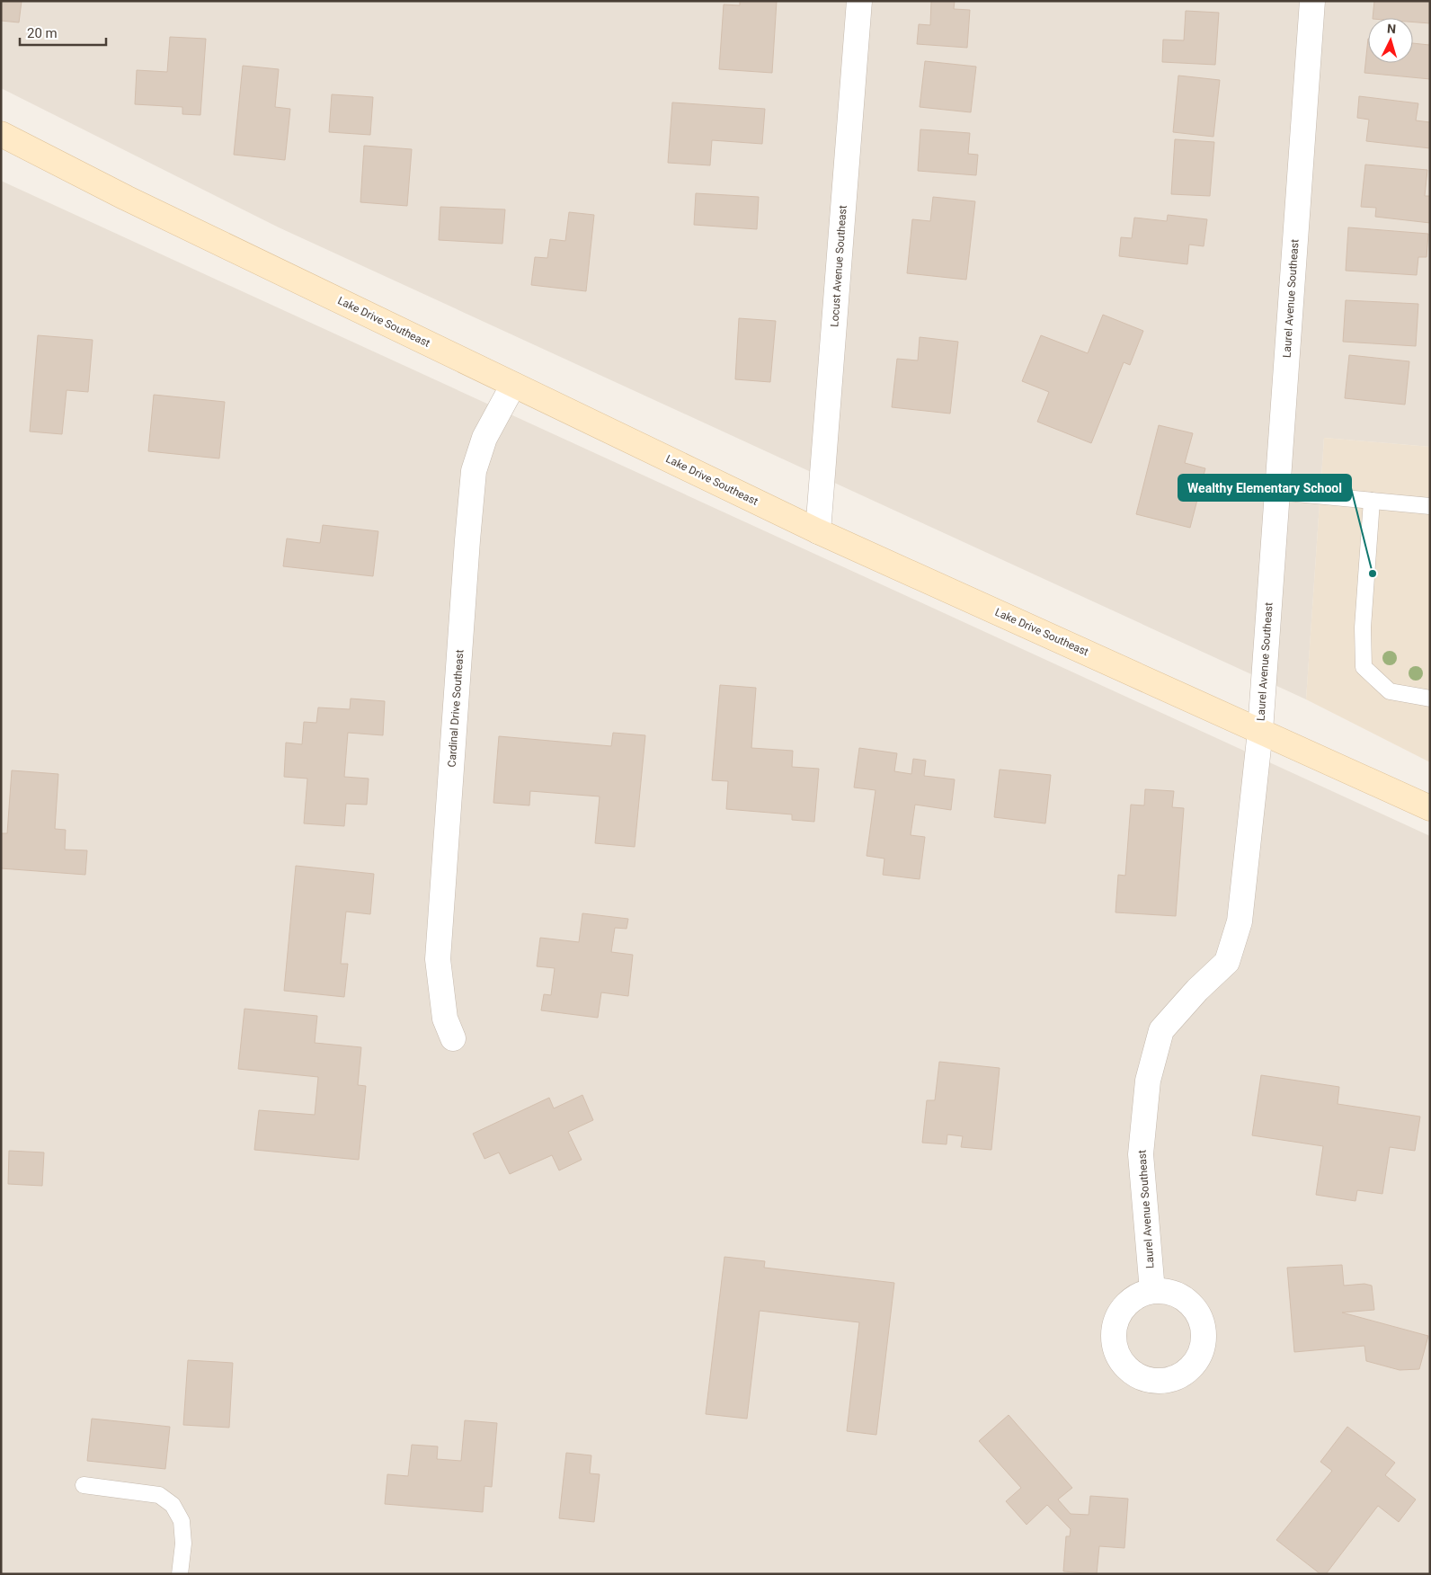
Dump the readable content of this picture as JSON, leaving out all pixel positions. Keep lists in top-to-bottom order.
{
  "streets": {
    "main road": ["Lake Drive Southeast"],
    "street": ["Locust Avenue Southeast", "Laurel Avenue Southeast", "Cardinal Drive Southeast"]
  },
  "crossings": [
    ["Locust Avenue Southeast", "Lake Drive Southeast"],
    ["Laurel Avenue Southeast", "Lake Drive Southeast"],
    ["Lake Drive Southeast", "Cardinal Drive Southeast"]
  ],
  "places": ["Wealthy Elementary School"],
  "scale_bar": "20 m",
  "north": "top"
}
